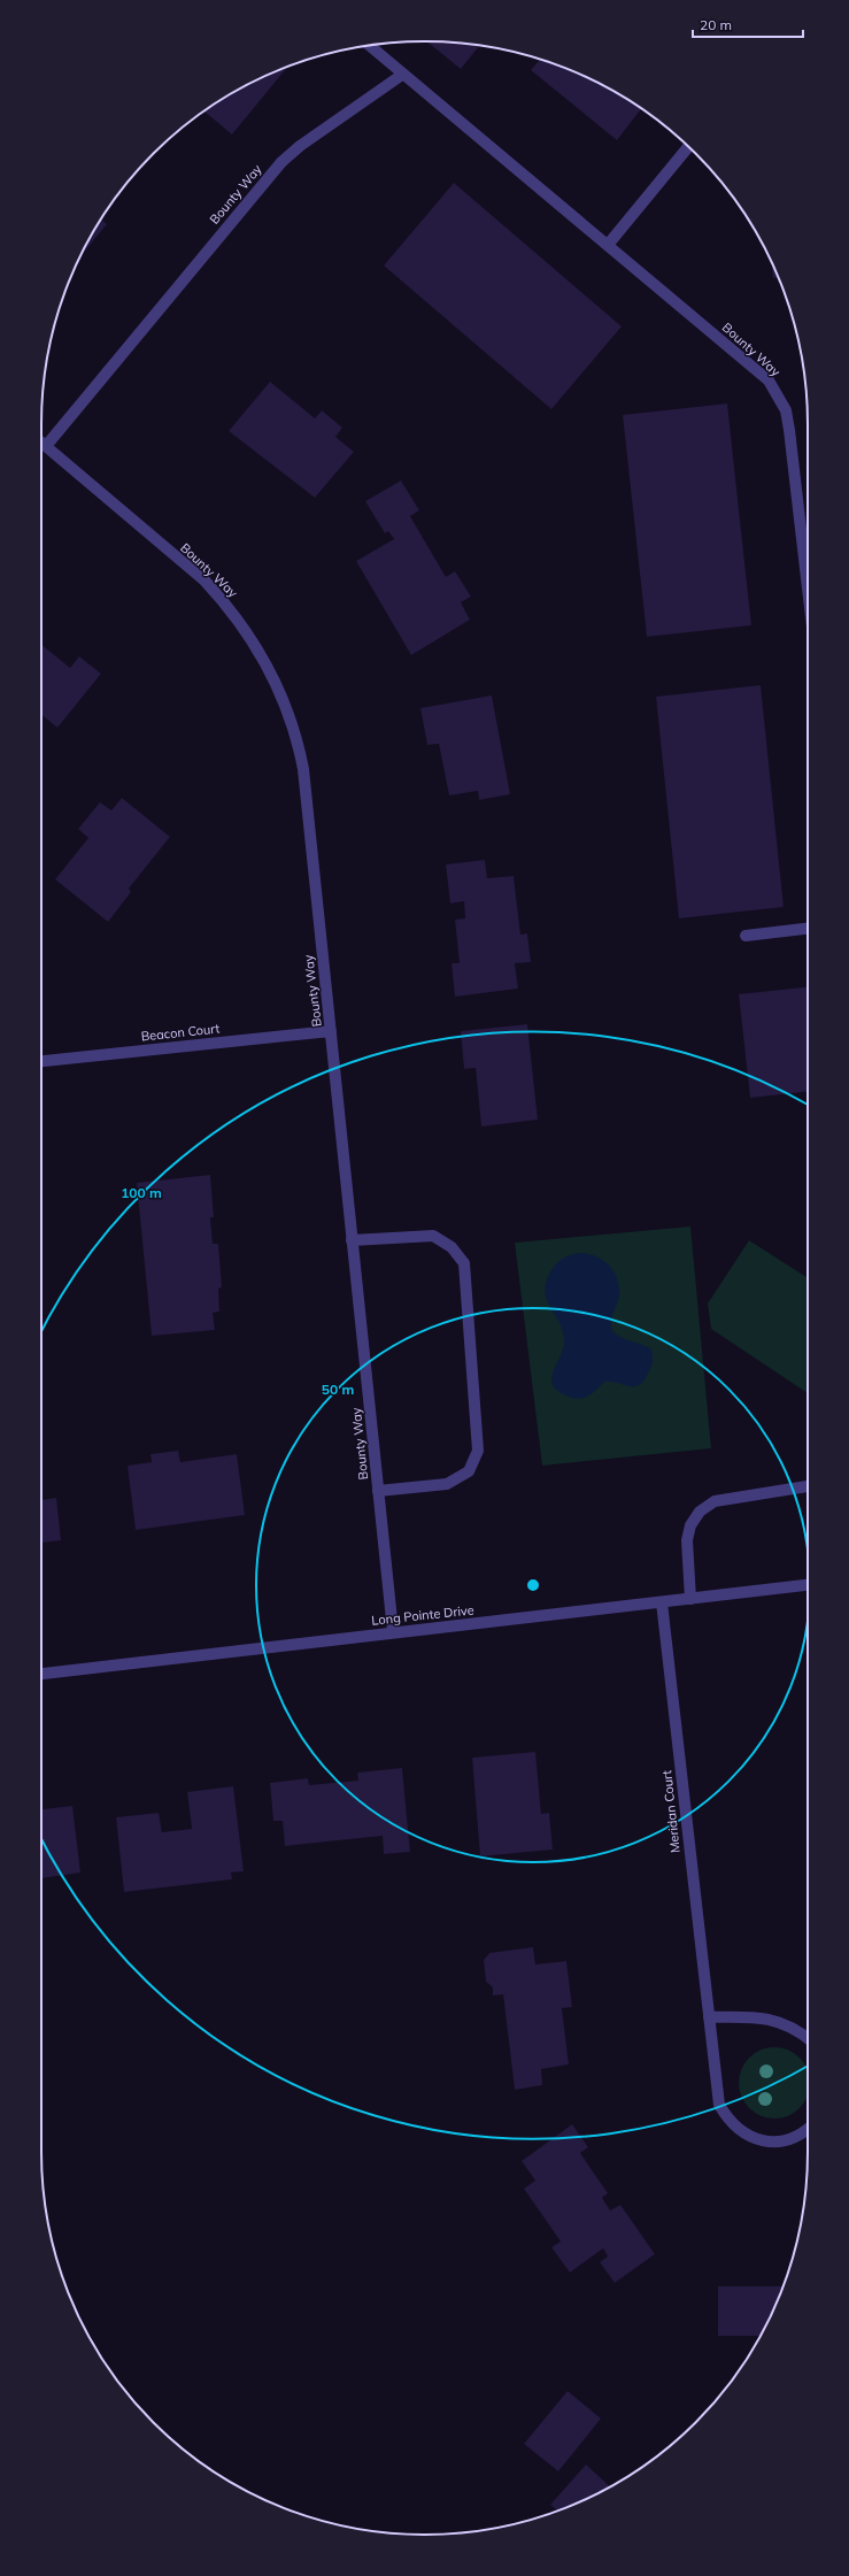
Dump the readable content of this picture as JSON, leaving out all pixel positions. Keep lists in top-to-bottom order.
{
  "streets": {
    "street": [
      "Bounty Way",
      "Beacon Court",
      "Long Pointe Drive",
      "Meridan Court"
    ]
  },
  "crossings": [
    ["Bounty Way", "Beacon Court"],
    ["Bounty Way", "Long Pointe Drive"],
    ["Long Pointe Drive", "Meridan Court"]
  ],
  "scale_bar": "20 m",
  "rings": ["100 m", "50 m"]
}
